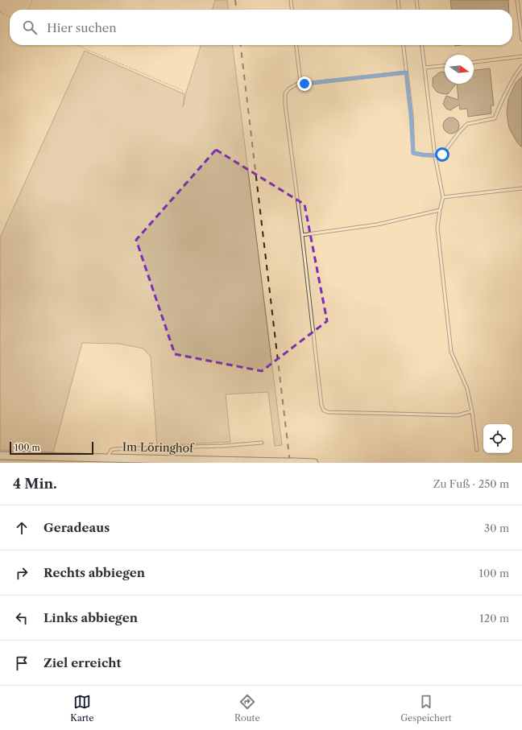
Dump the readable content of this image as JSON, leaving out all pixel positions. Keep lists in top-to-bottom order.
{
  "streets": {
    "street": ["Im Löringhof"]
  },
  "scale_bar": "100 m",
  "north": "right",
  "page": {
    "search": "Hier suchen",
    "scale": "100 m",
    "heading": ["4 Min.", "Zu Fuß · 250 m"],
    "list": [
      ["Geradeaus", "30 m"],
      ["Rechts abbiegen", "100 m"],
      ["Links abbiegen", "120 m"],
      "Ziel erreicht"
    ],
    "nav": ["Karte", "Route", "Gespeichert"]
  }
}
